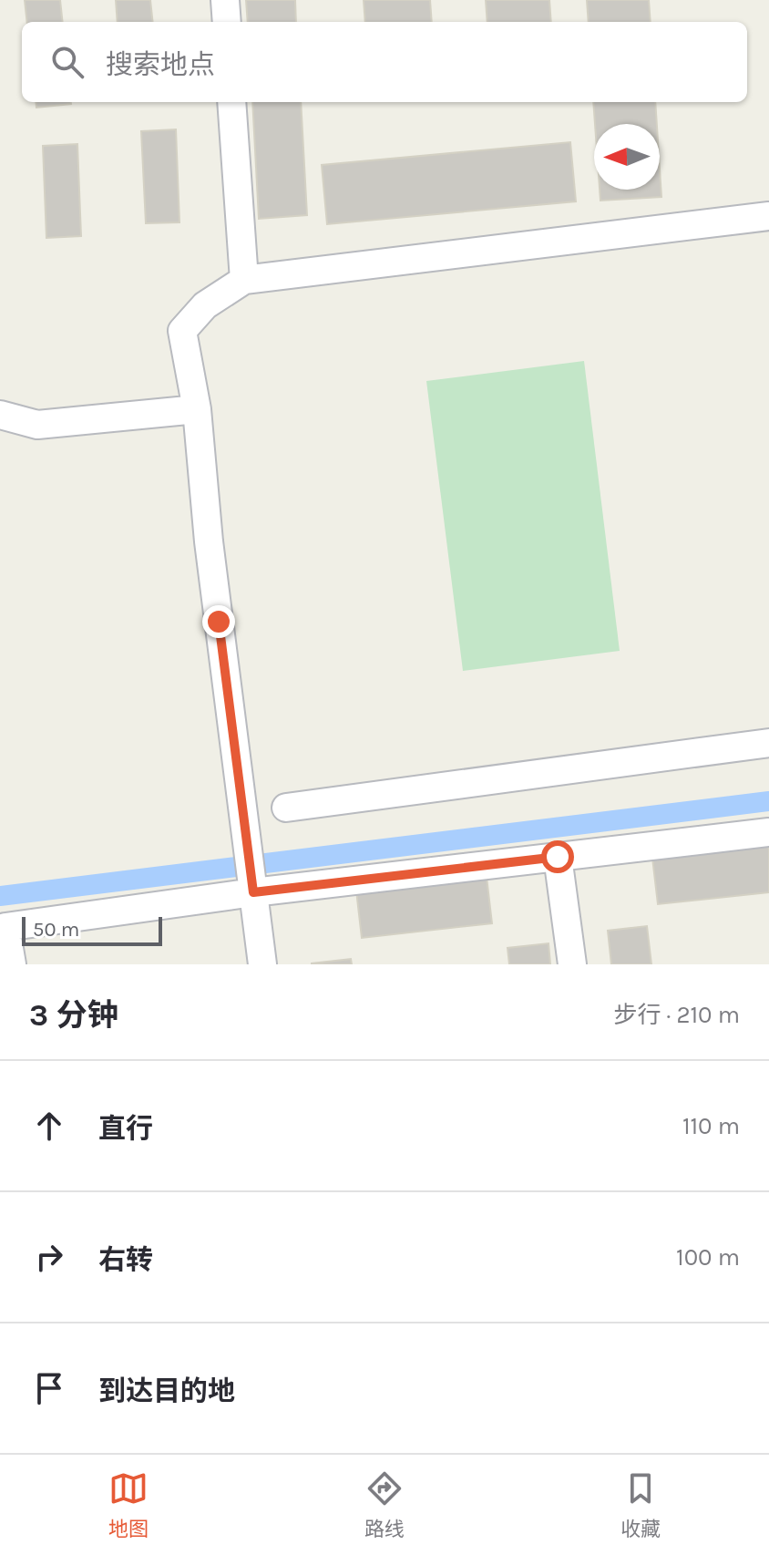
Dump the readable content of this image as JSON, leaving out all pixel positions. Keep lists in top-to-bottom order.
{
  "scale_bar": "50 m",
  "north": "left",
  "page": {
    "search": "搜索地点",
    "scale": "50 m",
    "heading": ["3 分钟", "步行 · 210 m"],
    "list": [
      ["直行", "110 m"],
      ["右转", "100 m"],
      "到达目的地"
    ],
    "nav": ["地图", "路线", "收藏"]
  }
}
